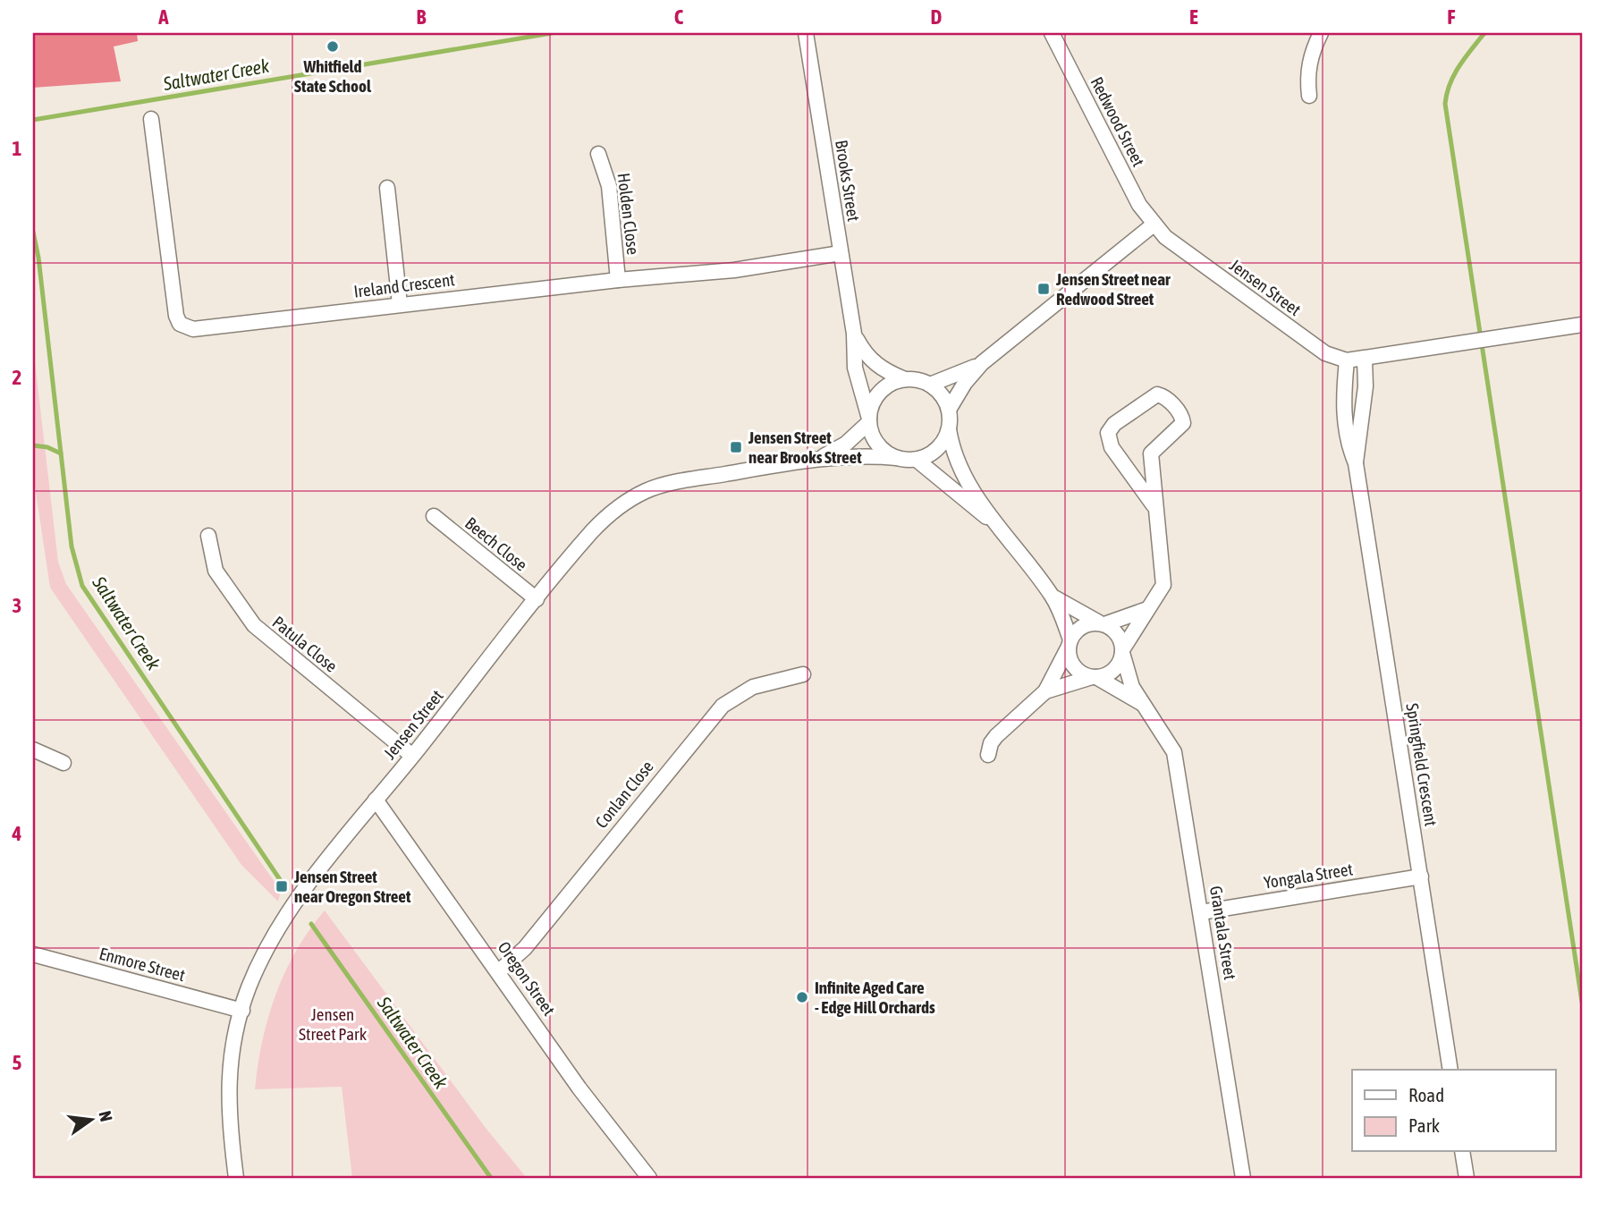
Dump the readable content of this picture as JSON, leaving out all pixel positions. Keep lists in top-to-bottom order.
{
  "streets": {
    "street": [
      "Redwood Street",
      "Brooks Street",
      "Holden Close",
      "Ireland Crescent",
      "Jensen Street",
      "Beech Close",
      "Patula Close",
      "Springfield Crescent",
      "Conlan Close",
      "Yongala Street",
      "Grantala Street",
      "Enmore Street",
      "Oregon Street"
    ]
  },
  "crossings": [
    ["Redwood Street", "Jensen Street"],
    ["Brooks Street", "Ireland Crescent"],
    ["Brooks Street", "Jensen Street"],
    ["Holden Close", "Ireland Crescent"],
    ["Jensen Street", "Beech Close"],
    ["Jensen Street", "Patula Close"],
    ["Jensen Street", "Springfield Crescent"],
    ["Jensen Street", "Enmore Street"],
    ["Jensen Street", "Oregon Street"],
    ["Springfield Crescent", "Yongala Street"],
    ["Conlan Close", "Oregon Street"],
    ["Yongala Street", "Grantala Street"]
  ],
  "water": ["Saltwater Creek"],
  "parks": ["Jensen Street Park"],
  "places": {
    "other": ["Whitfield State School", "Infinite Aged Care - Edge Hill Orchards"],
    "transit": ["Jensen Street near Redwood Street", "Jensen Street near Brooks Street", "Jensen Street near Oregon Street"]
  },
  "legend": ["Road", "Park"],
  "north": "right",
  "grid": {
    "columns": [
      "A",
      "B",
      "C",
      "D",
      "E",
      "F"
    ],
    "rows": [
      "1",
      "2",
      "3",
      "4",
      "5"
    ]
  }
}
